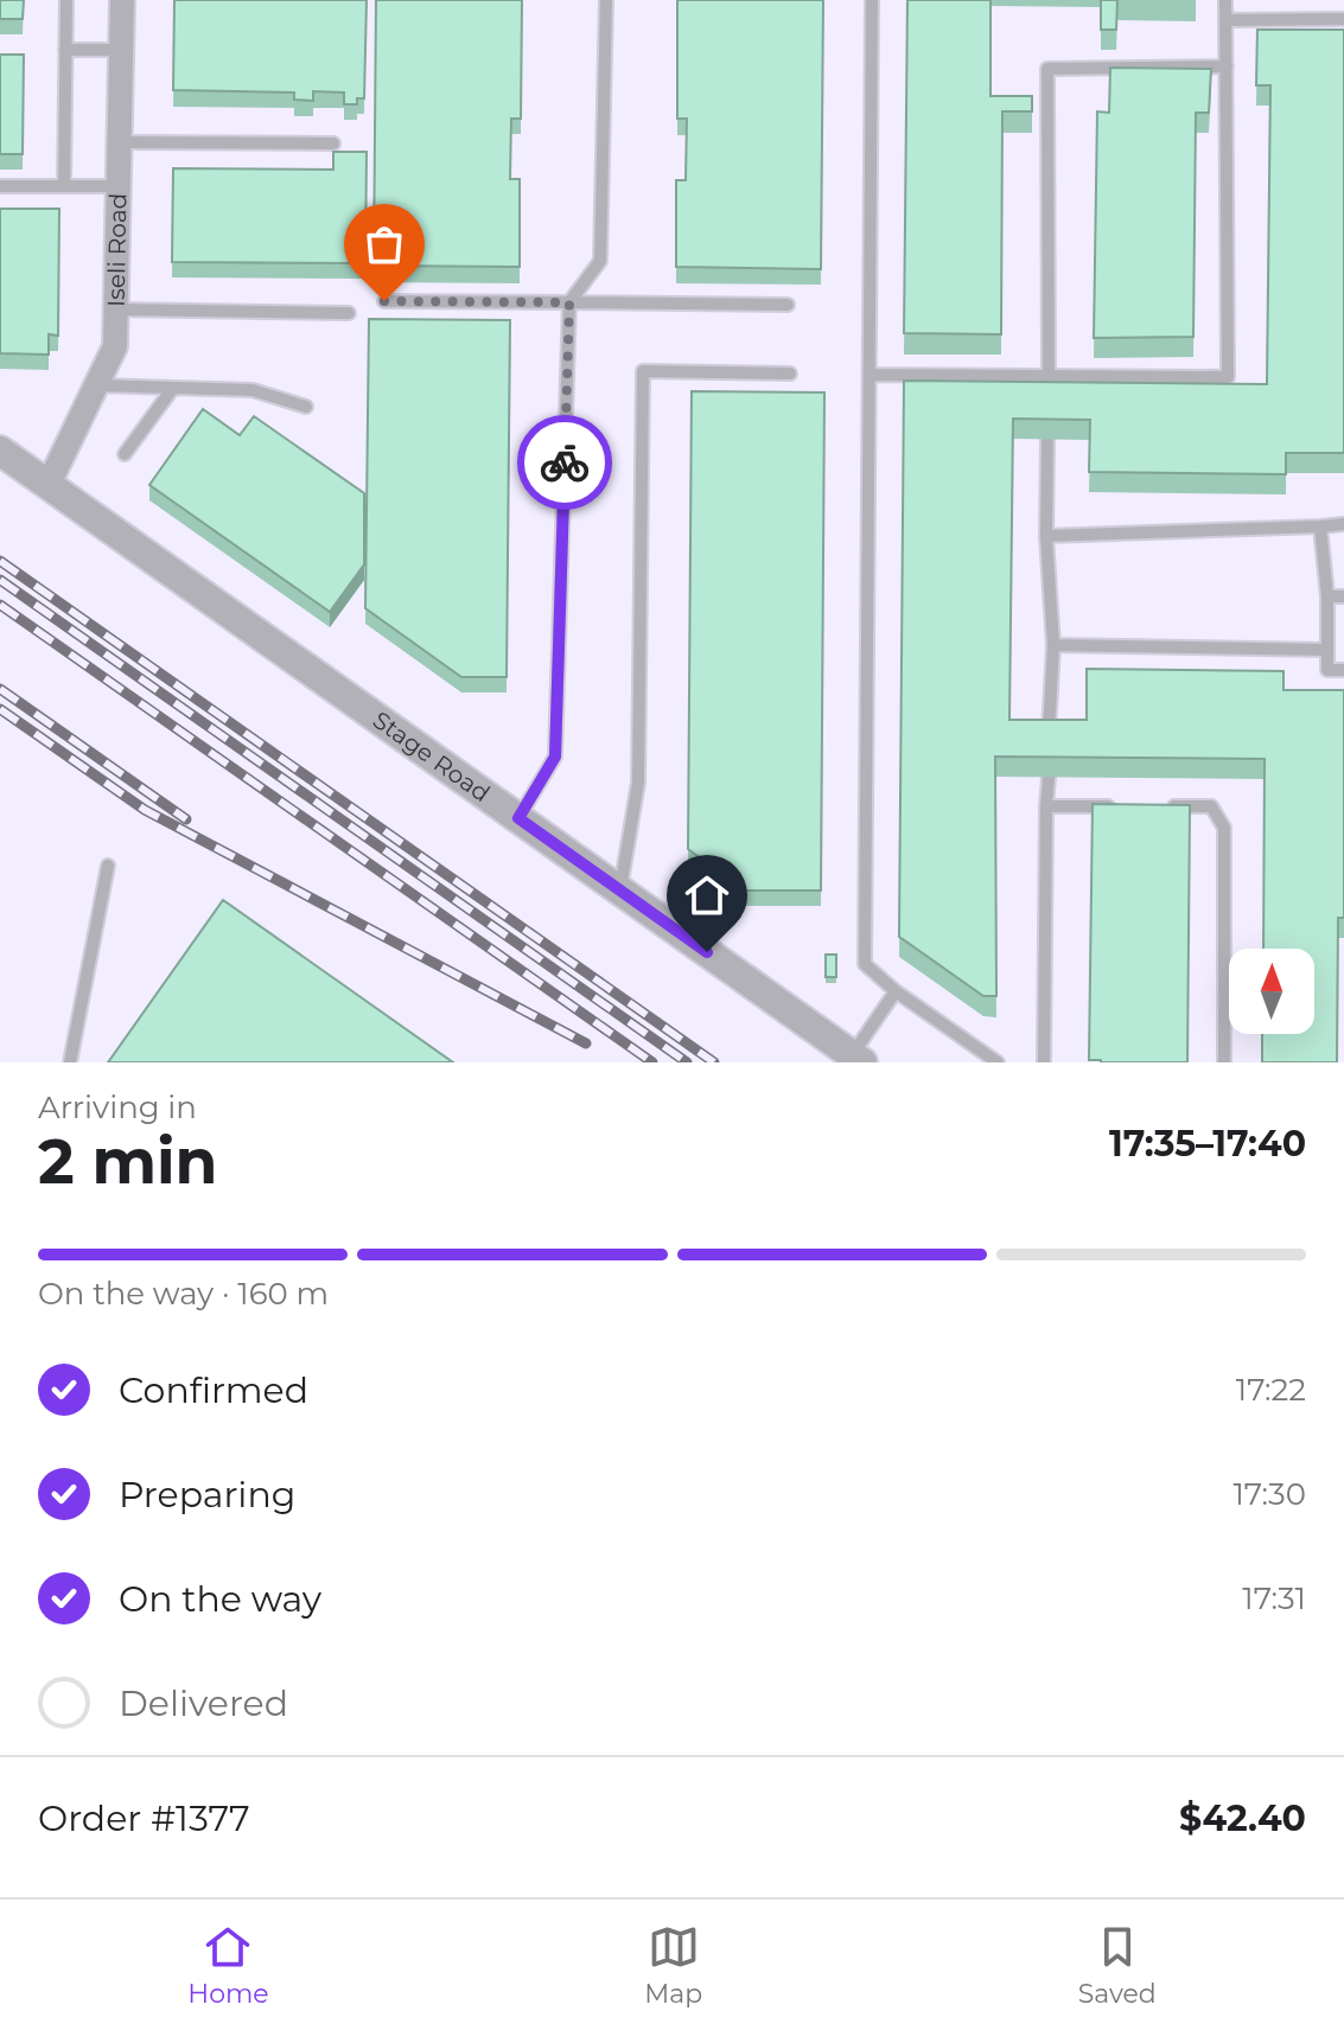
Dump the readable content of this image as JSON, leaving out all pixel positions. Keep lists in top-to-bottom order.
{
  "streets": {
    "street": ["Iseli Road", "Stage Road"]
  },
  "crossings": [
    ["Iseli Road", "Stage Road"]
  ],
  "north": "top",
  "page": {
    "heading": ["2 min", "Arriving in", "17:35–17:40"],
    "panel": ["Order #1377", "$42.40"],
    "bar": "On the way · 160 m",
    "list": [
      ["Confirmed", "17:22"],
      ["Preparing", "17:30"],
      ["On the way", "17:31"],
      "Delivered"
    ],
    "tabs": ["Home", "Map", "Saved"]
  }
}
